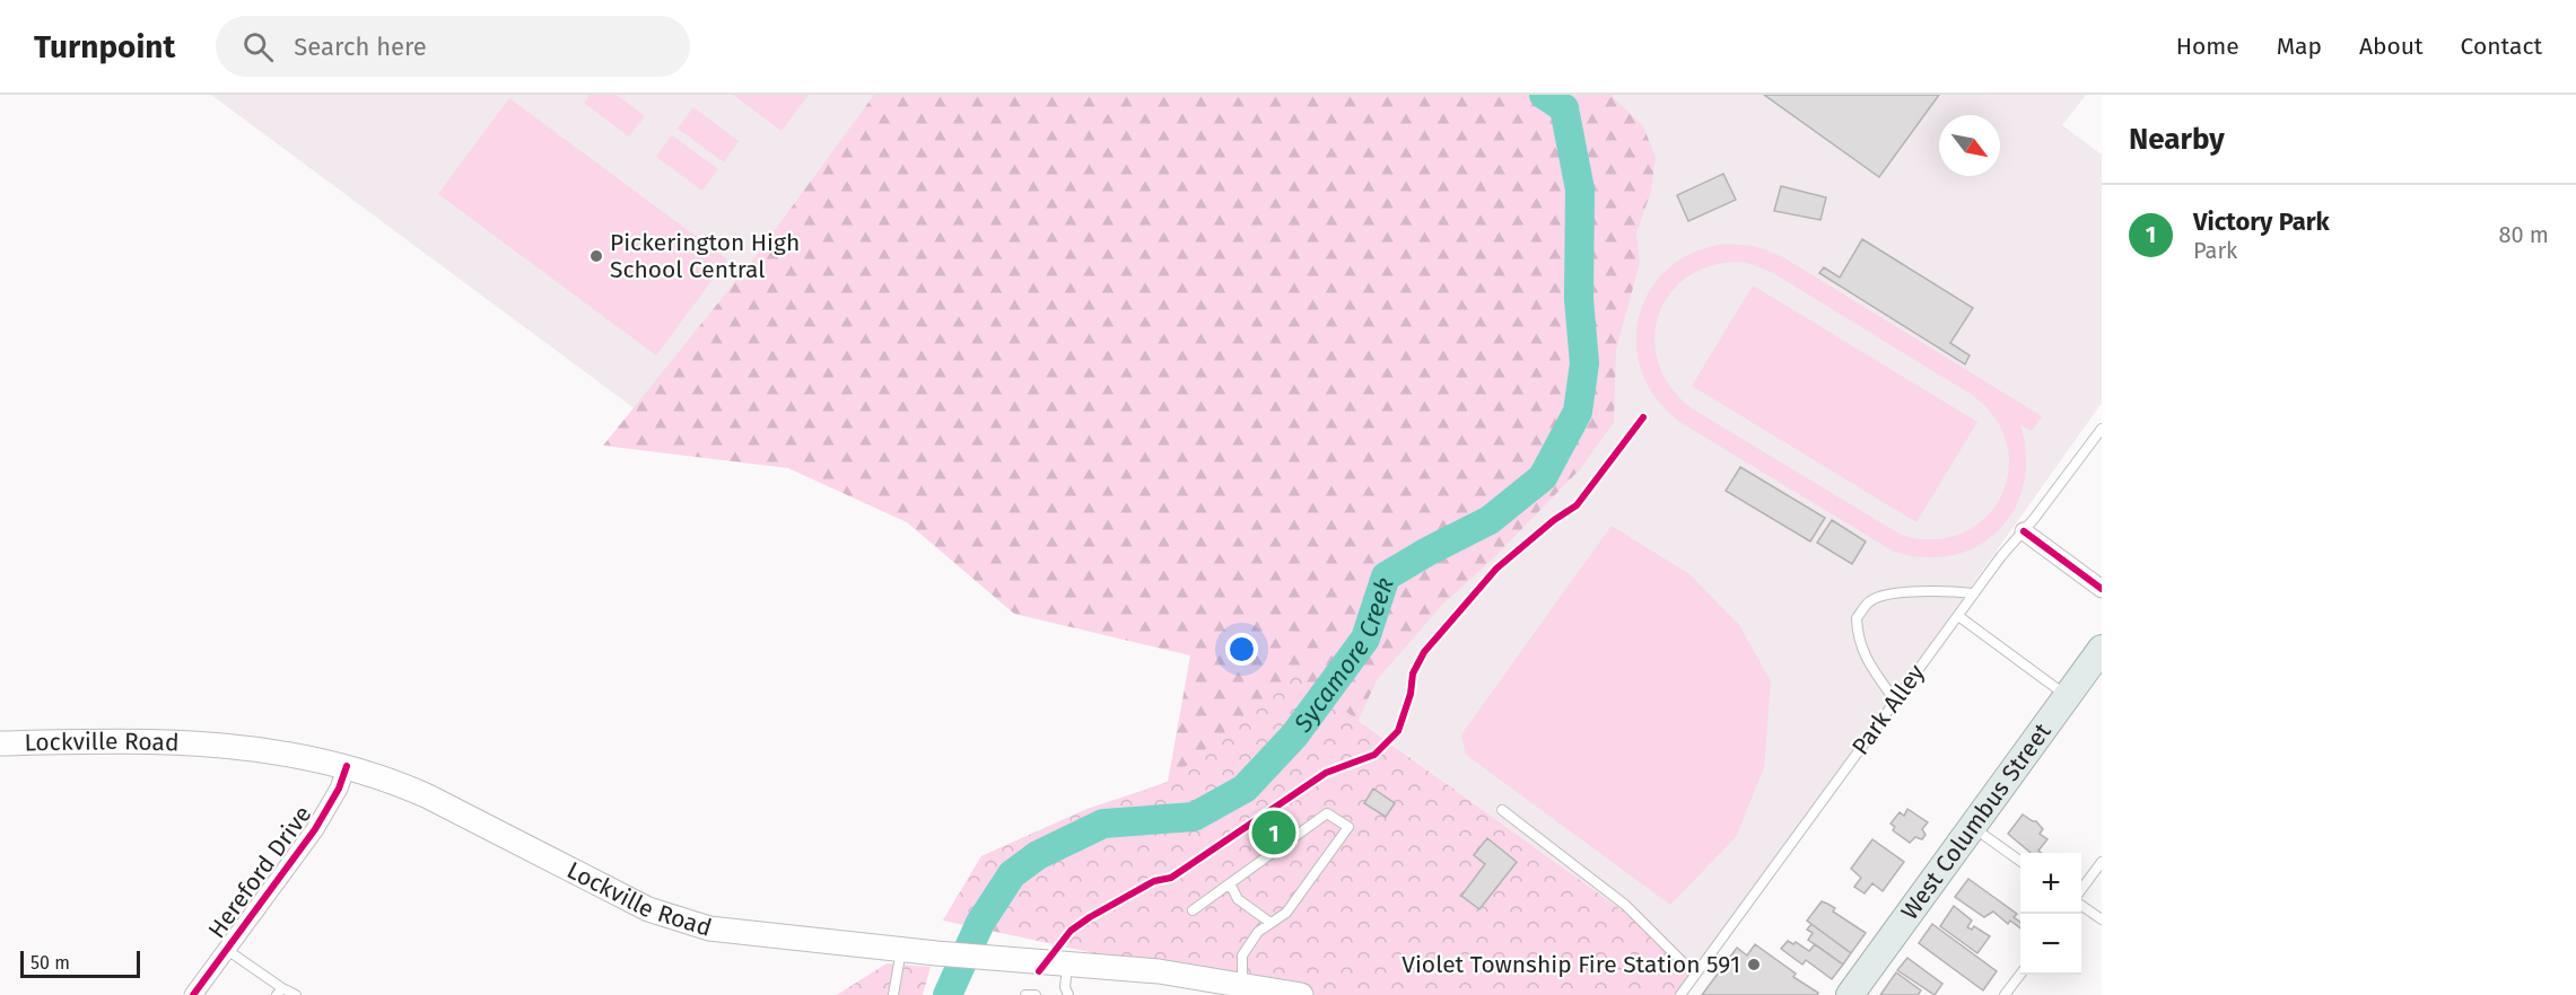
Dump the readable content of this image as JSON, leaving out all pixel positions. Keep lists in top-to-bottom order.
{
  "streets": {
    "main road": ["Lockville Road", "West Columbus Street"],
    "street": ["Hereford Drive"],
    "lane": ["Park Alley"]
  },
  "crossings": [
    ["Lockville Road", "Hereford Drive"]
  ],
  "water": ["Sycamore Creek"],
  "places": ["Pickerington High School Central", "Violet Township Fire Station 591"],
  "scale_bar": "50 m",
  "north": "bottom right",
  "page": {
    "header": "Turnpoint",
    "search": "Search here",
    "nav": [
      "Home",
      "Map",
      "About",
      "Contact"
    ],
    "heading": "Nearby",
    "list": [
      {
        "mark": "1",
        "name": "Victory Park",
        "note": "Park",
        "value": "80 m"
      }
    ],
    "pins": "1",
    "map_buttons": ["+", "−"],
    "scale": "50 m"
  }
}
